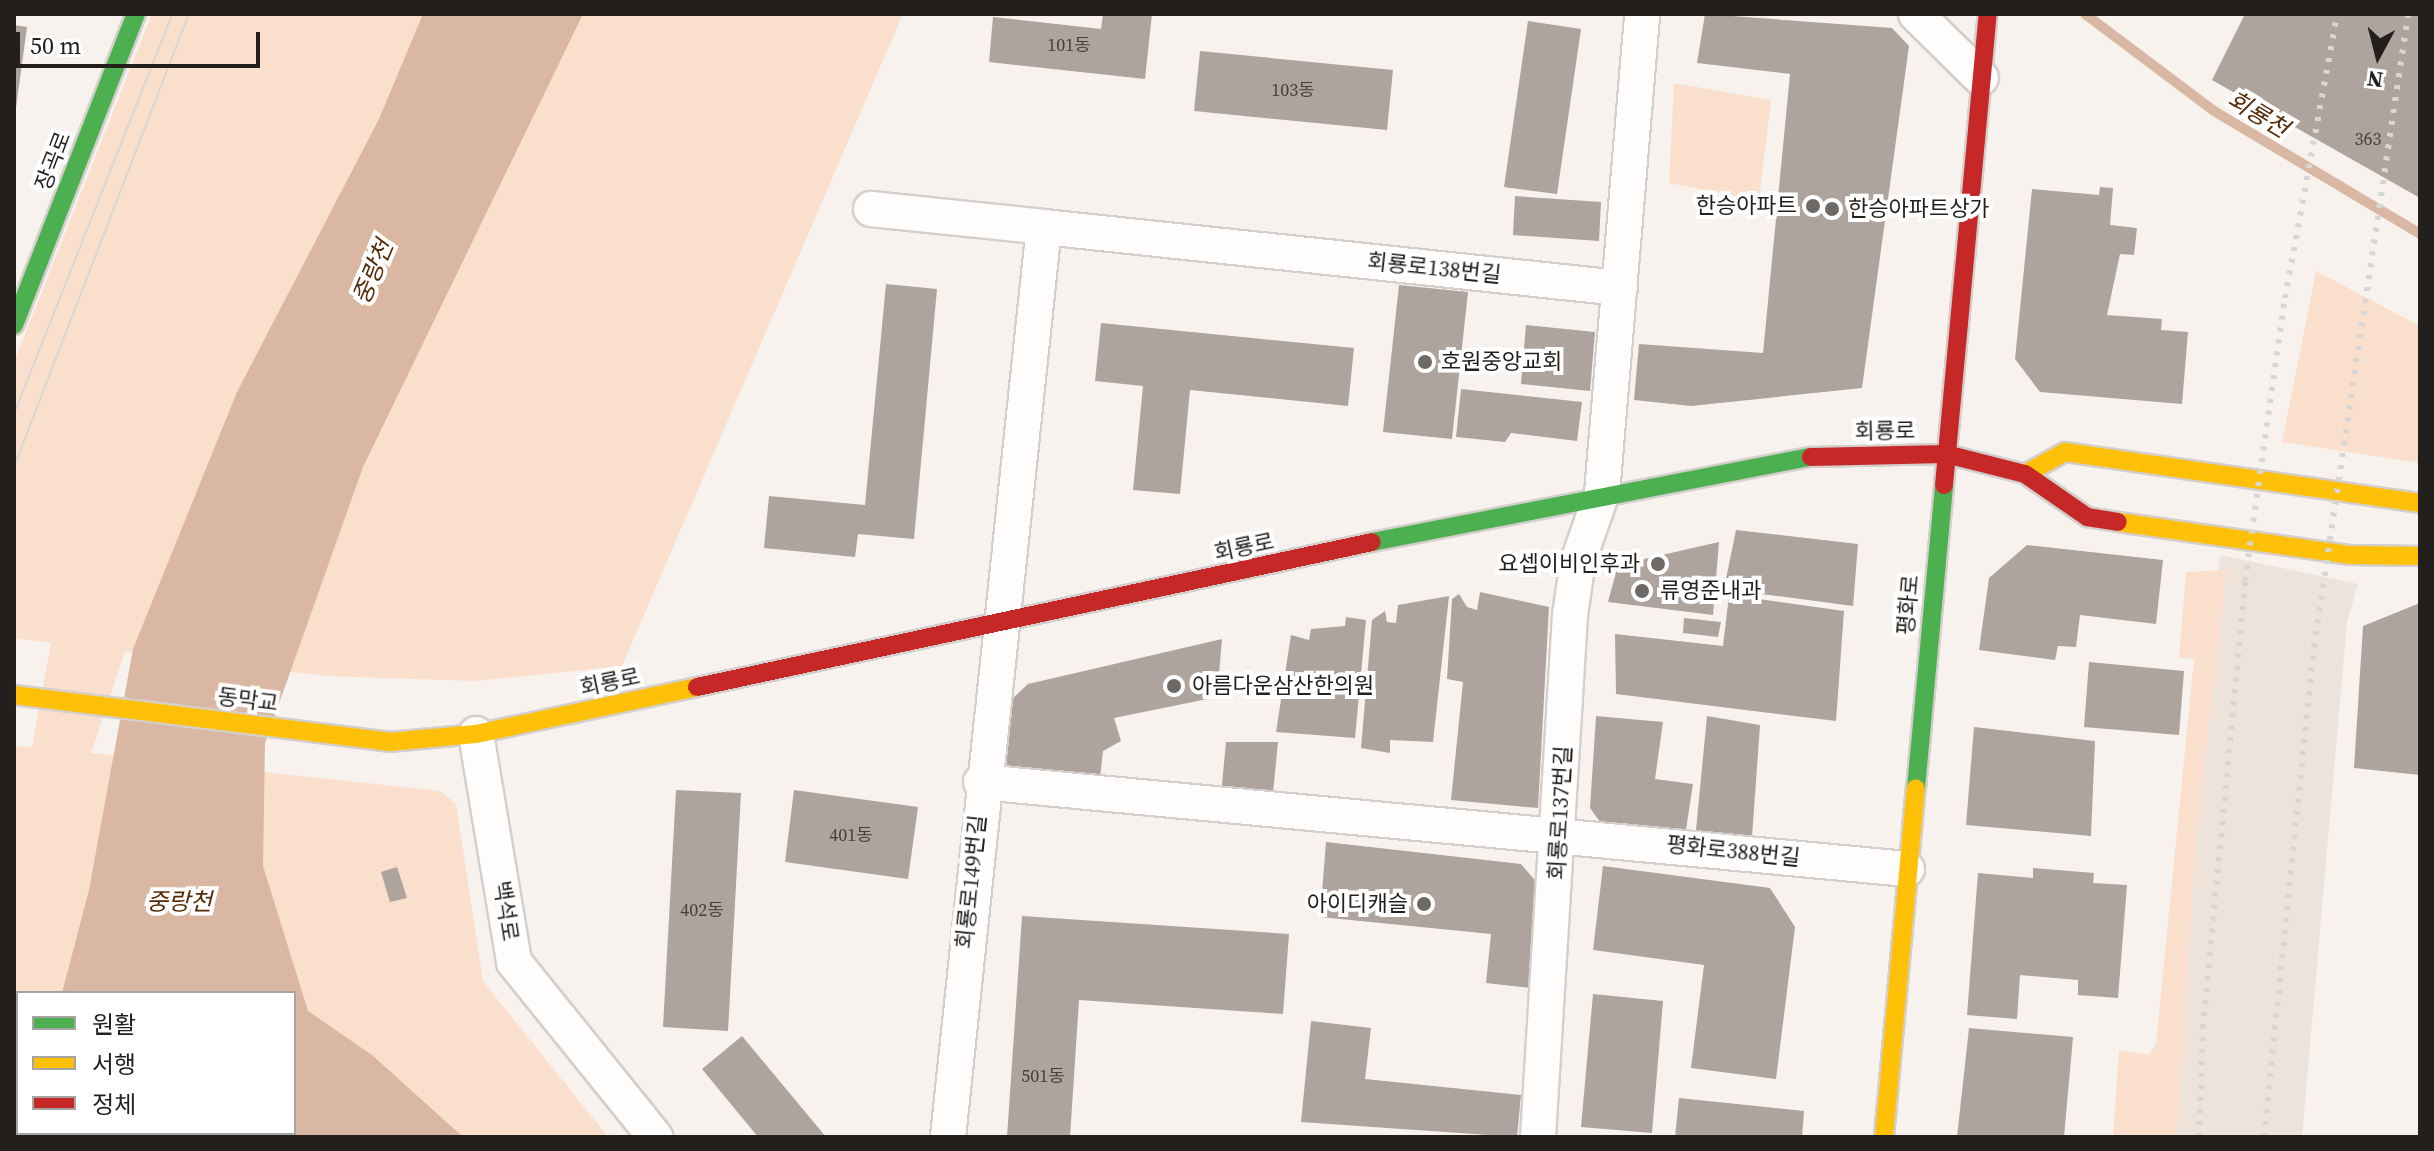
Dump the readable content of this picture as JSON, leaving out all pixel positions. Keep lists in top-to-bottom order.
{
  "streets": {
    "street": [
      "장곡로",
      "회룡로138번길",
      "회룡로",
      "평화로",
      "동막교",
      "회룡로137번길",
      "평화로388번길",
      "회룡로149번길",
      "백석로"
    ]
  },
  "crossings": [
    ["회룡로", "평화로"],
    ["회룡로", "동막교"],
    ["회룡로", "회룡로137번길"],
    ["회룡로", "회룡로149번길"],
    ["회룡로", "백석로"],
    ["평화로", "평화로388번길"],
    ["동막교", "백석로"],
    ["회룡로137번길", "평화로388번길"],
    ["평화로388번길", "회룡로149번길"]
  ],
  "water": ["회룡천", "중랑천"],
  "places": [
    "한승아파트",
    "한승아파트상가",
    "호원중앙교회",
    "요셉이비인후과",
    "류영준내과",
    "아름다운삼산한의원",
    "아이디캐슬"
  ],
  "house_numbers": [
    "101동",
    "103동",
    "363",
    "401동",
    "402동",
    "501동"
  ],
  "legend": ["원활", "서행", "정체"],
  "scale_bar": "50 m",
  "north": "bottom"
}
